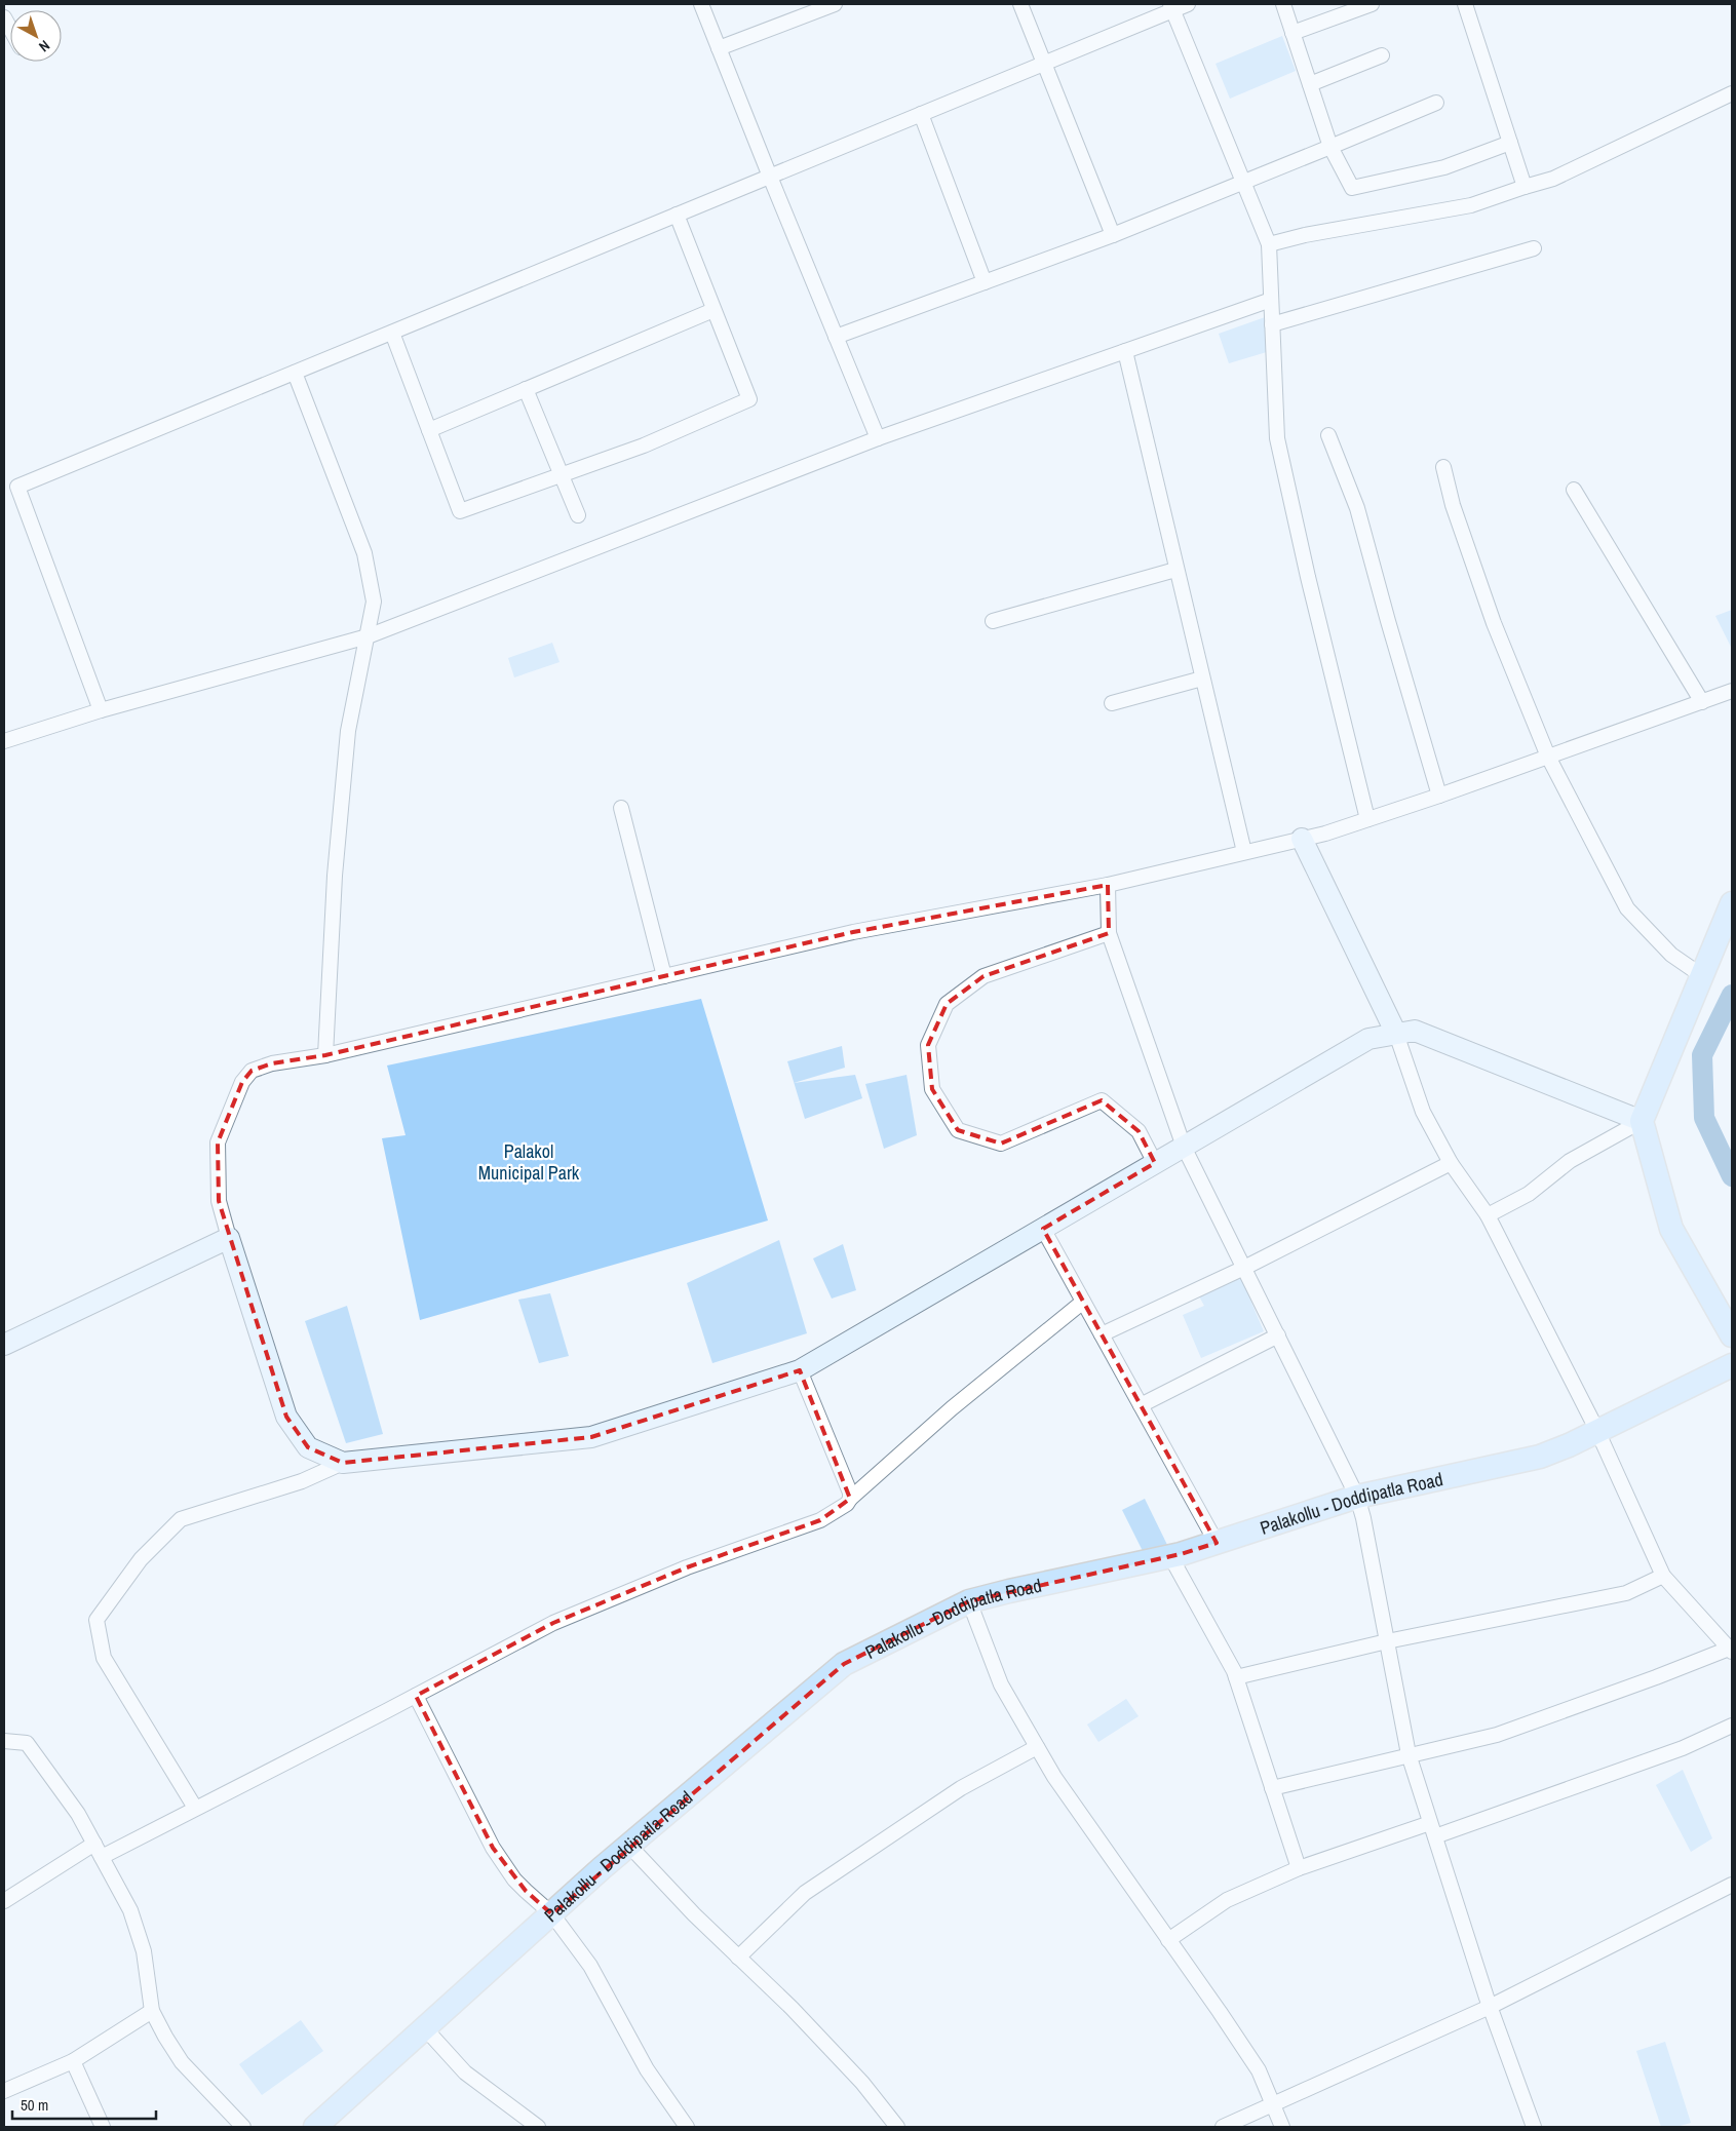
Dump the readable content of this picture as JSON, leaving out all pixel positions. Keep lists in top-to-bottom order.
{
  "streets": {
    "main road": ["Palakollu - Doddipatla Road"]
  },
  "parks": ["Palakol Municipal Park"],
  "scale_bar": "50 m",
  "north": "bottom right"
}
